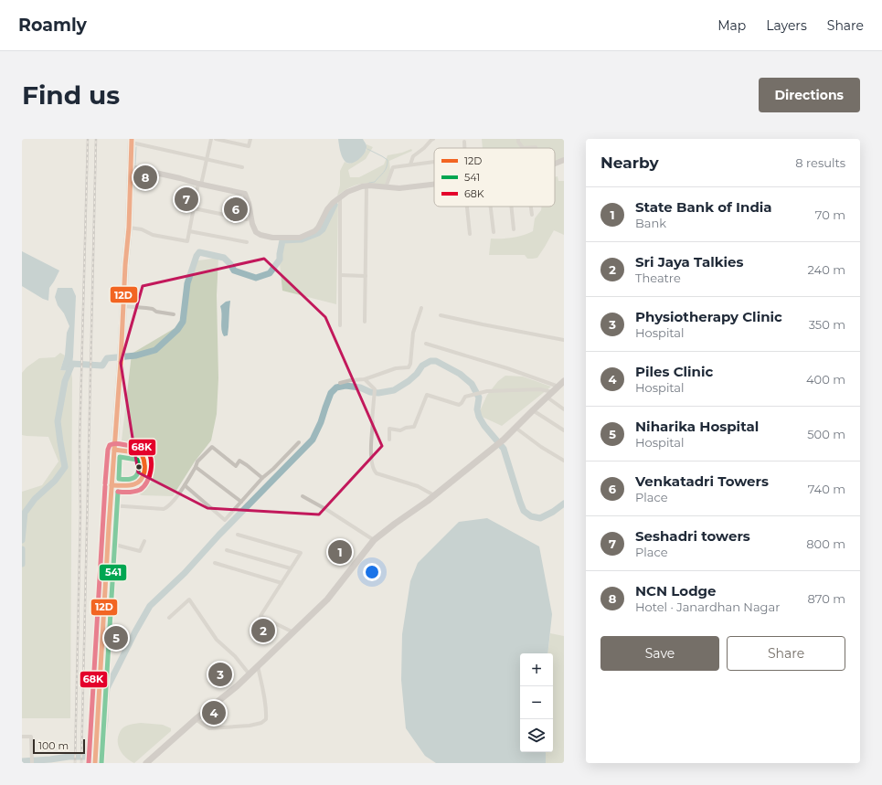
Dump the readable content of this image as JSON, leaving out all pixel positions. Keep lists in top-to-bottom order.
{
  "lines": ["transit line 12D", "transit line 68K", "transit line 541"],
  "legend": ["12D", "541", "68K"],
  "scale_bar": "100 m",
  "page": {
    "header": "Roamly",
    "nav": ["Map", "Layers", "Share"],
    "buttons": [
      "Directions",
      ["Save", "Share"]
    ],
    "title": "Find us",
    "heading": ["Nearby", "8 results"],
    "pins": [
      "8",
      "7",
      "6",
      "1",
      "2",
      "5",
      "3",
      "4"
    ],
    "list": [
      {
        "mark": "1",
        "name": "State Bank of India",
        "note": "Bank",
        "value": "70 m"
      },
      {
        "mark": "2",
        "name": "Sri Jaya Talkies",
        "note": "Theatre",
        "value": "240 m"
      },
      {
        "mark": "3",
        "name": "Physiotherapy Clinic",
        "note": "Hospital",
        "value": "350 m"
      },
      {
        "mark": "4",
        "name": "Piles Clinic",
        "note": "Hospital",
        "value": "400 m"
      },
      {
        "mark": "5",
        "name": "Niharika Hospital",
        "note": "Hospital",
        "value": "500 m"
      },
      {
        "mark": "6",
        "name": "Venkatadri Towers",
        "note": "Place",
        "value": "740 m"
      },
      {
        "mark": "7",
        "name": "Seshadri towers",
        "note": "Place",
        "value": "800 m"
      },
      {
        "mark": "8",
        "name": "NCN Lodge",
        "note": "Hotel · Janardhan Nagar",
        "value": "870 m"
      }
    ],
    "map_buttons": ["+", "−"],
    "scale": "100 m"
  }
}
